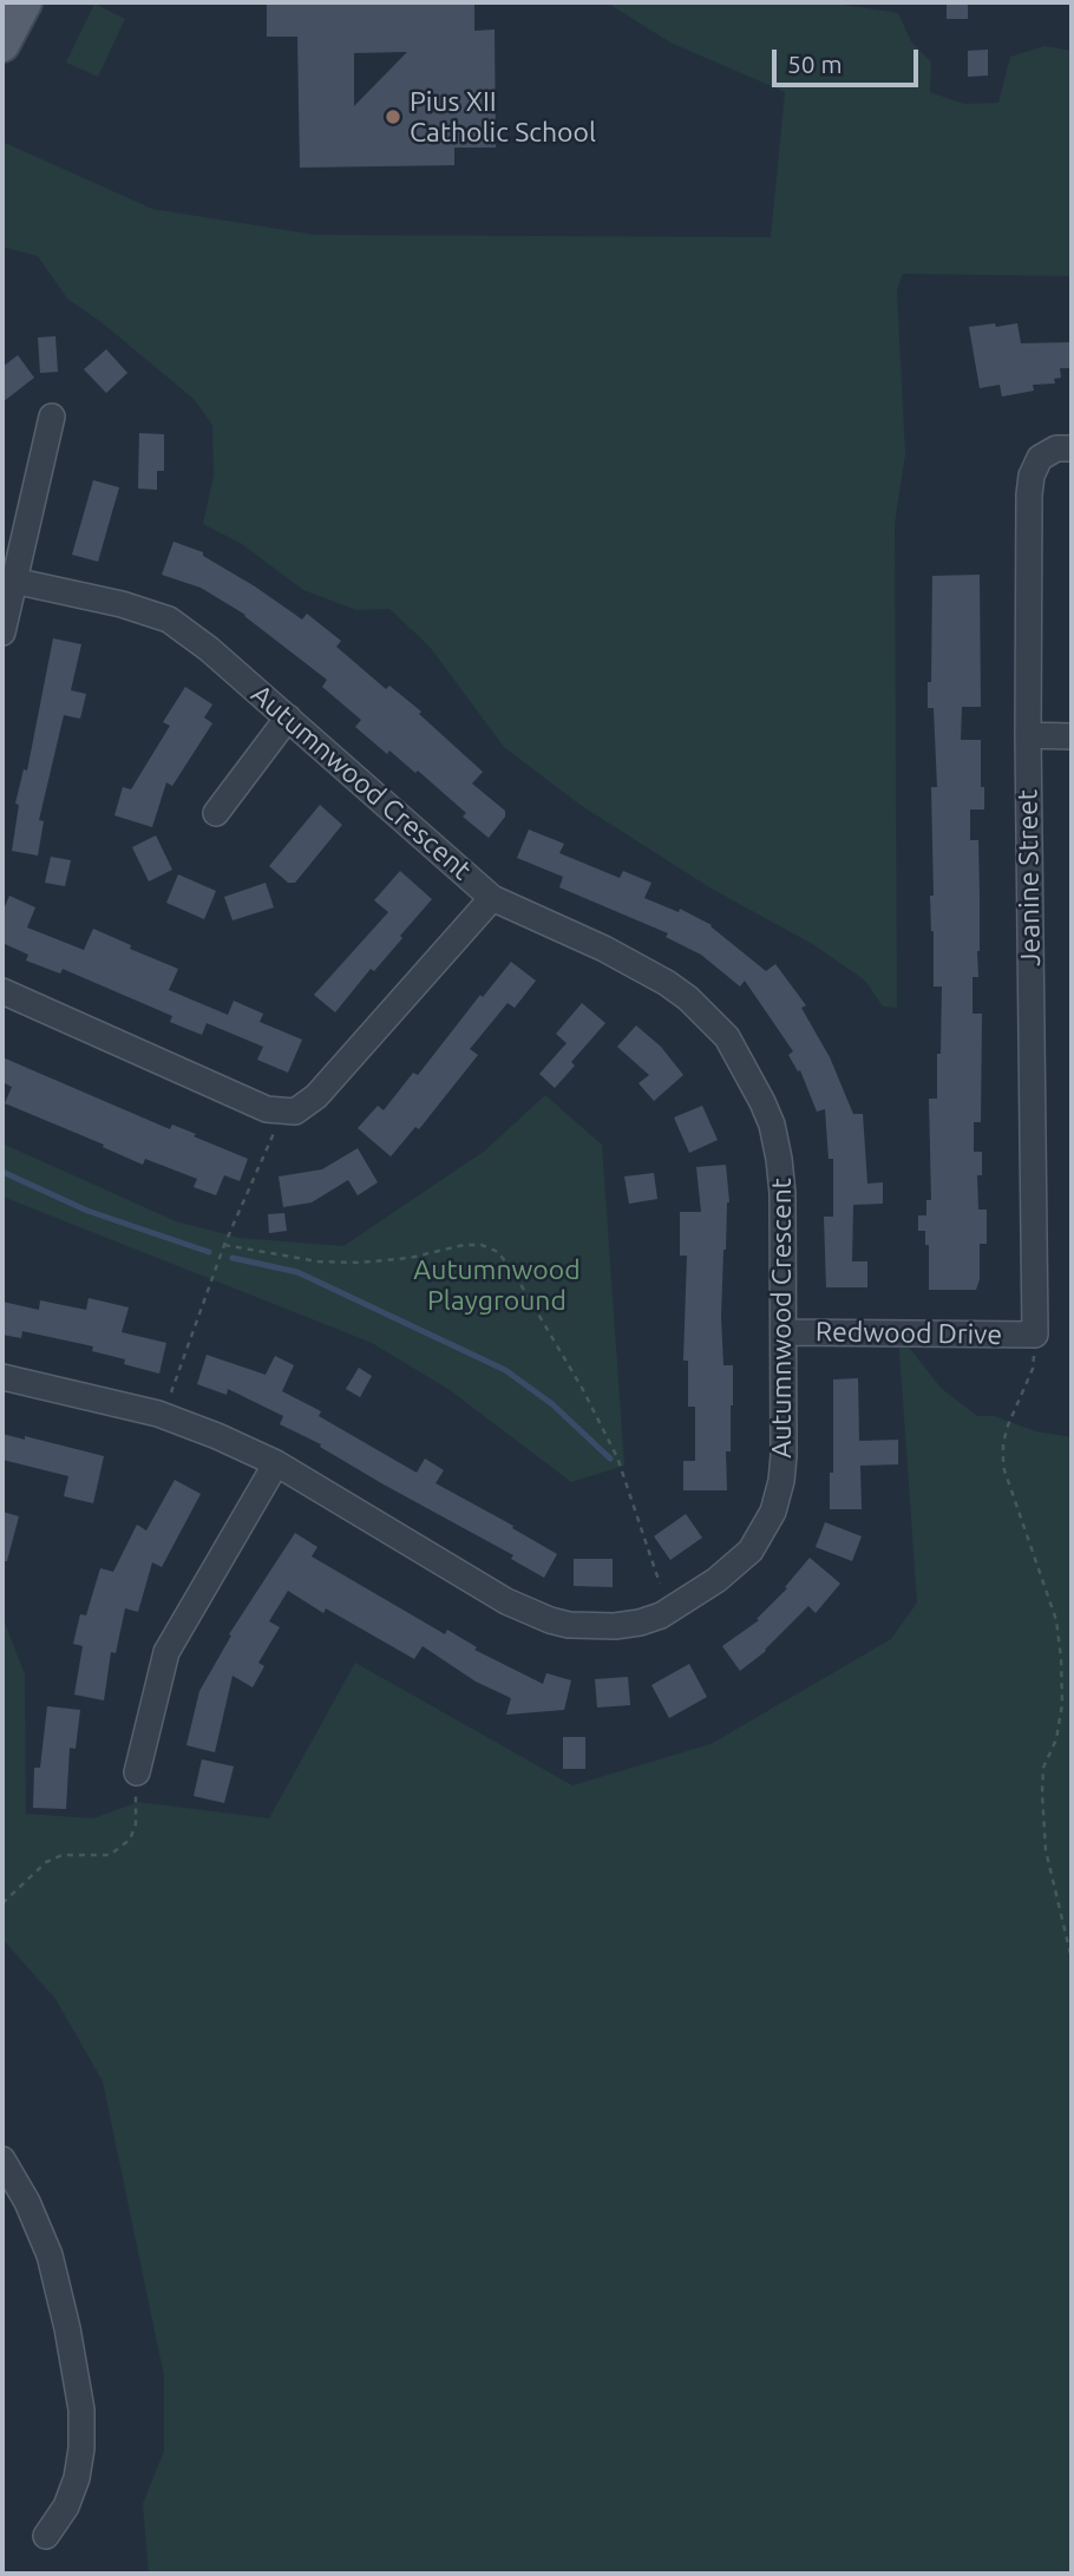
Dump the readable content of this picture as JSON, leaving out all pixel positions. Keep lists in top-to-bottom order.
{
  "streets": {
    "street": ["Autumnwood Crescent", "Jeanine Street", "Redwood Drive"]
  },
  "crossings": [
    ["Autumnwood Crescent", "Redwood Drive"],
    ["Jeanine Street", "Redwood Drive"]
  ],
  "parks": ["Autumnwood Playground"],
  "places": ["Pius XII Catholic School"],
  "scale_bar": "50 m"
}
